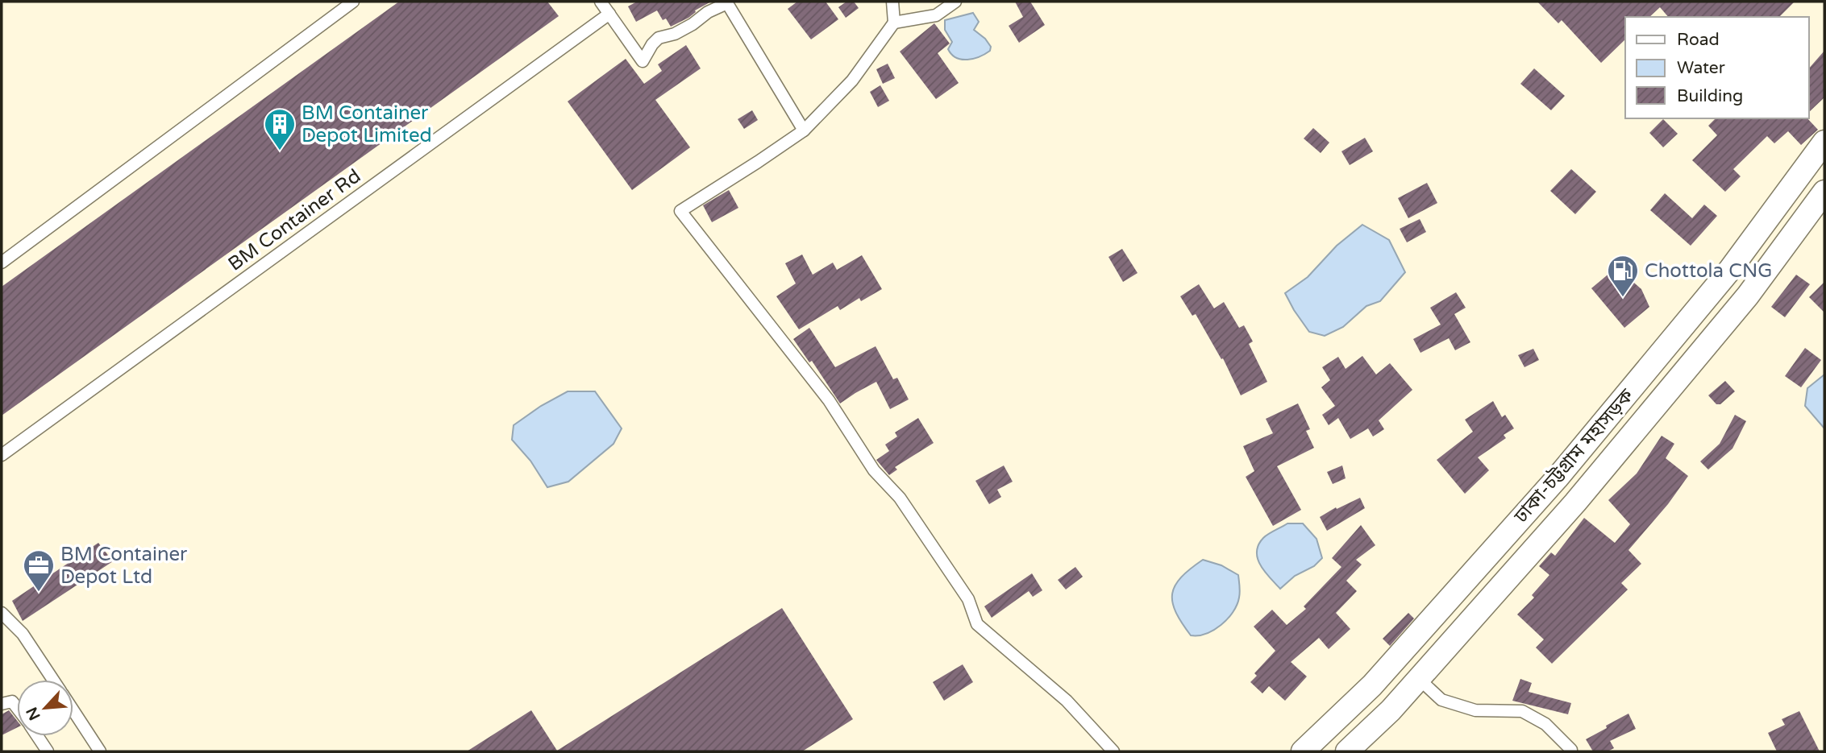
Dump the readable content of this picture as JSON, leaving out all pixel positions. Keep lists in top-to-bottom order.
{
  "streets": {
    "highway": ["ঢাকা-চট্টগ্রাম মহাসড়ক"],
    "street": ["BM Container Rd"]
  },
  "places": {
    "building": ["BM Container Depot Limited"],
    "fuel station": ["Chottola CNG"],
    "office": ["BM Container Depot Ltd"]
  },
  "legend": ["Road", "Water", "Building"],
  "north": "bottom left"
}
